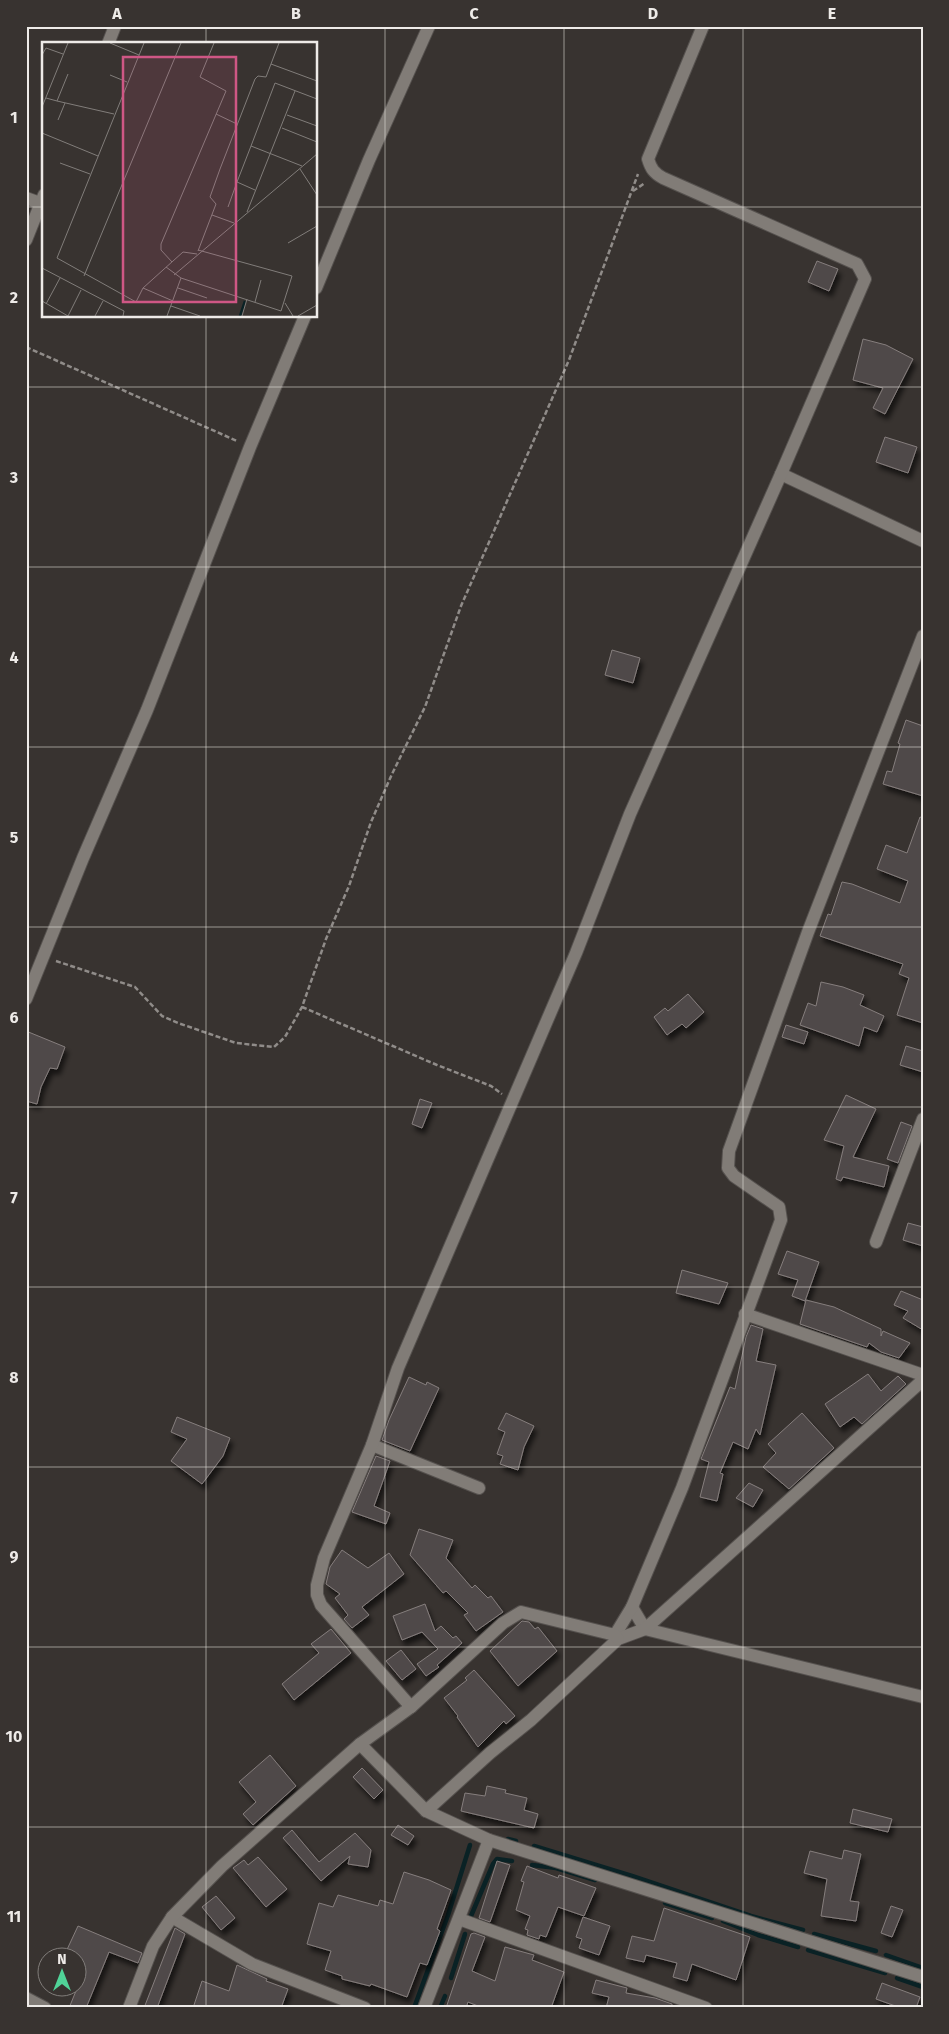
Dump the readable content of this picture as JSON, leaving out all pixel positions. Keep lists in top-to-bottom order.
{
  "north": "top",
  "grid": {
    "columns": [
      "A",
      "B",
      "C",
      "D",
      "E"
    ],
    "rows": [
      "1",
      "2",
      "3",
      "4",
      "5",
      "6",
      "7",
      "8",
      "9",
      "10",
      "11"
    ]
  }
}
